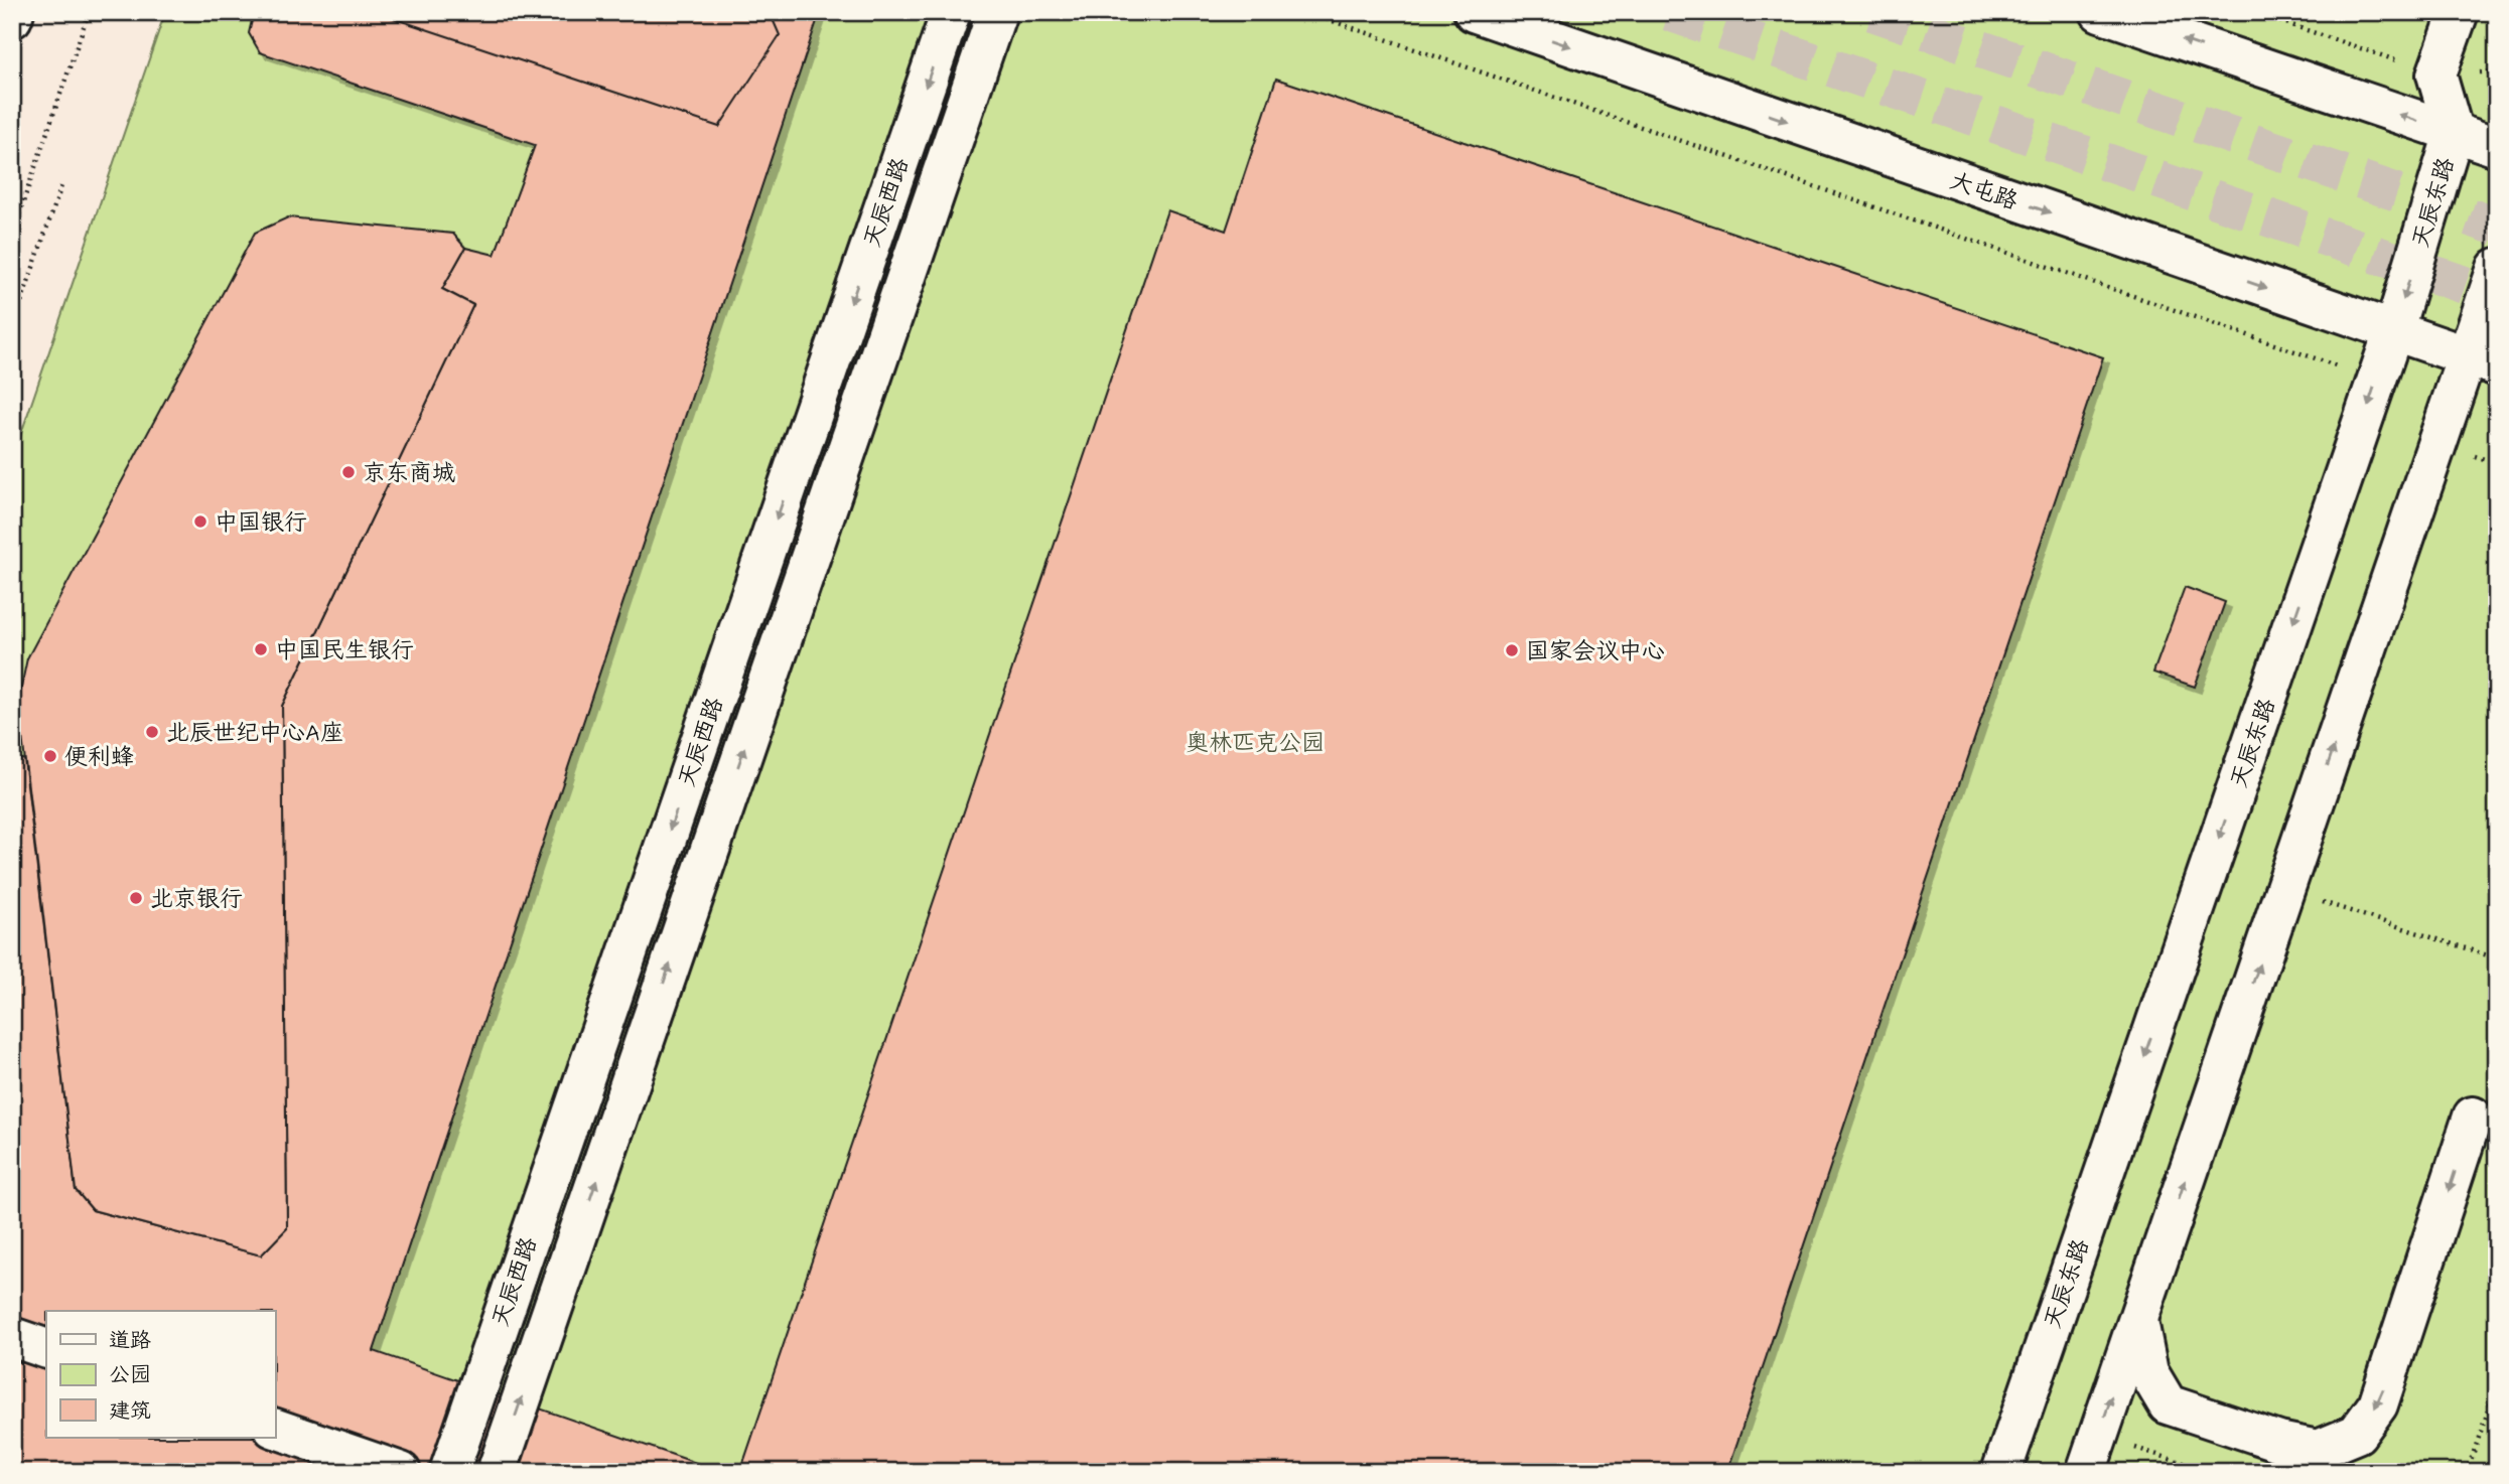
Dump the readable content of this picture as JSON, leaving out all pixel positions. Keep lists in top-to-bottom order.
{
  "streets": {
    "street": ["大屯路", "天辰西路", "天辰东路"]
  },
  "crossings": [
    ["大屯路", "天辰东路"]
  ],
  "parks": ["奥林匹克公园"],
  "places": [
    "京东商城",
    "中国银行",
    "中国民生银行",
    "国家会议中心",
    "北辰世纪中心A座",
    "便利蜂",
    "北京银行"
  ],
  "legend": ["道路", "公园", "建筑"]
}
